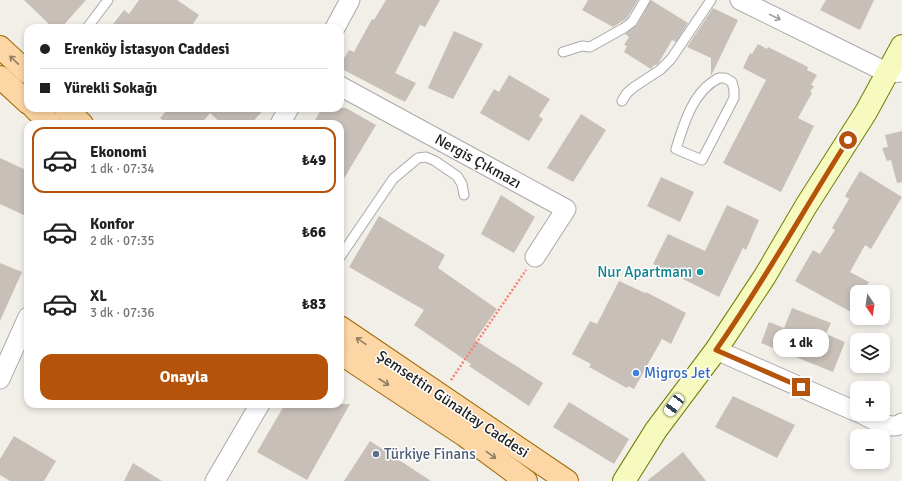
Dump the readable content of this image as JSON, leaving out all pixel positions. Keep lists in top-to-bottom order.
{
  "streets": {
    "main road": ["Şemsettin Günaltay Caddesi"],
    "street": ["Nergis Çıkmazı"]
  },
  "places": ["Nur Apartmanı", "Migros Jet", "Türkiye Finans"],
  "north": "bottom",
  "page": {
    "banner": ["Erenköy İstasyon Caddesi", "Yürekli Sokağı"],
    "list": [
      {
        "name": "Ekonomi",
        "note": "1 dk · 07:34",
        "value": "₺49"
      },
      {
        "name": "Konfor",
        "note": "2 dk · 07:35",
        "value": "₺66"
      },
      {
        "name": "XL",
        "note": "3 dk · 07:36",
        "value": "₺83"
      }
    ],
    "map_buttons": ["+", "−"],
    "bubble": "1 dk",
    "buttons": "Onayla"
  }
}
